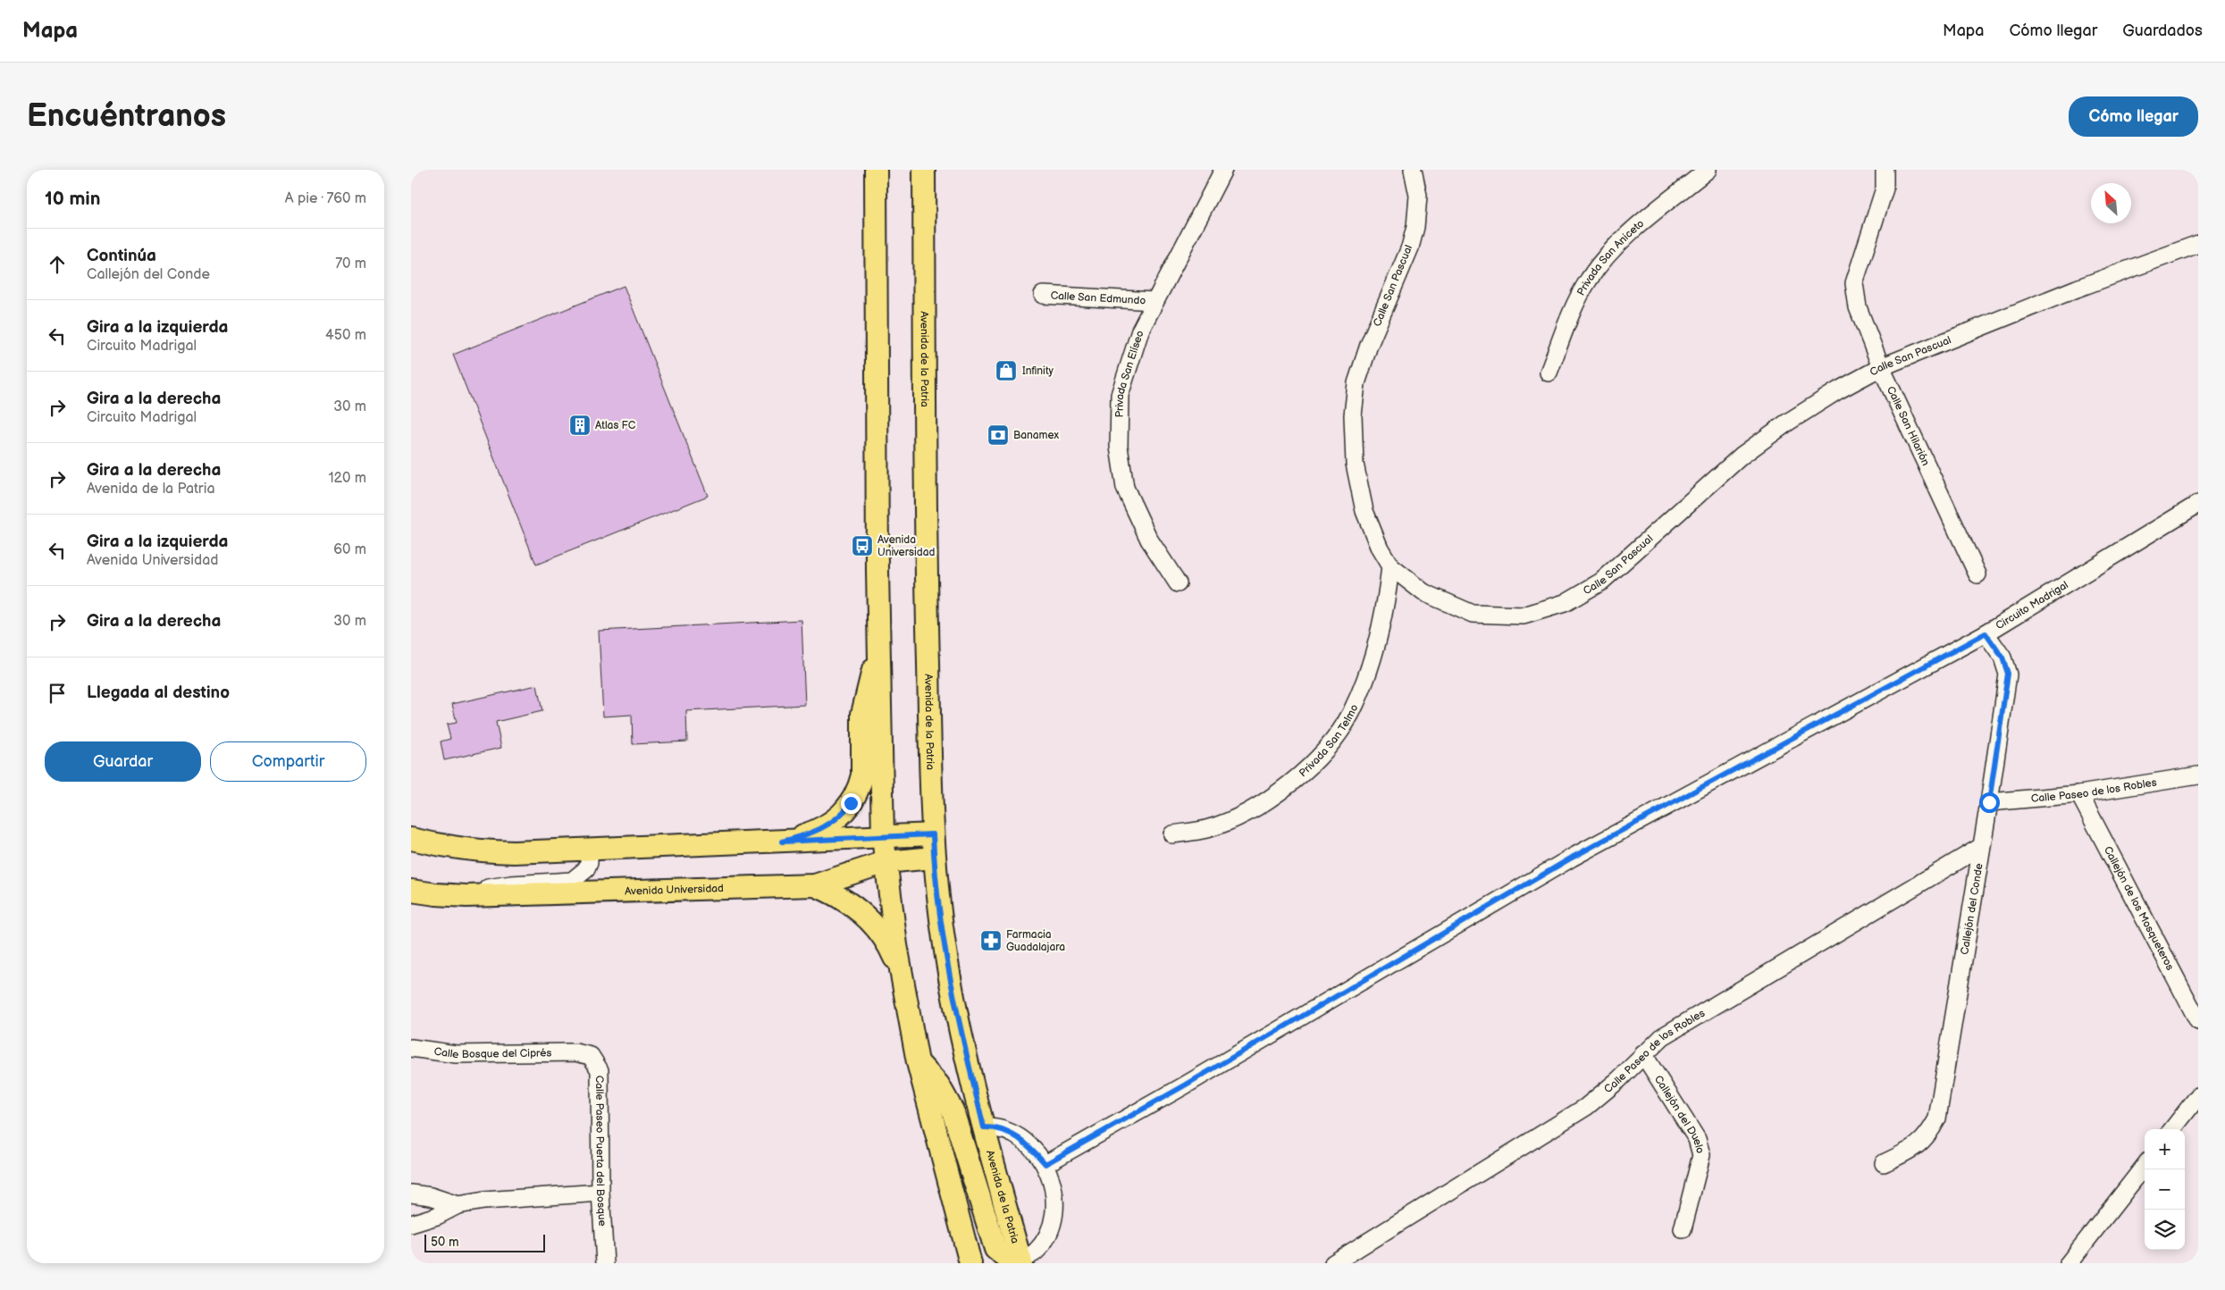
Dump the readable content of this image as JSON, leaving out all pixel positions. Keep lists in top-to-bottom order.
{
  "streets": {
    "main road": ["Avenida de la Patria", "Avenida Universidad"],
    "street": [
      "Privada San Aniceto",
      "Calle San Pascual",
      "Calle San Edmundo",
      "Privada San Elíseo",
      "Calle San Hilarión",
      "Circuito Madrigal",
      "Privada San Telmo",
      "Calle Paseo de los Robles",
      "Callejón de los Mosqueteros",
      "Callejón del Conde",
      "Calle Bosque del Ciprés",
      "Callejón del Duelo",
      "Calle Paseo Puerta del Bosque"
    ]
  },
  "crossings": [
    ["Calle San Pascual", "Calle San Hilarión"],
    ["Calle San Pascual", "Privada San Telmo"],
    ["Calle San Edmundo", "Privada San Elíseo"],
    ["Avenida de la Patria", "Avenida Universidad"],
    ["Circuito Madrigal", "Callejón del Conde"],
    ["Calle Paseo de los Robles", "Callejón de los Mosqueteros"],
    ["Calle Paseo de los Robles", "Callejón del Conde"],
    ["Calle Paseo de los Robles", "Callejón del Duelo"],
    ["Calle Bosque del Ciprés", "Calle Paseo Puerta del Bosque"]
  ],
  "places": {
    "shop": ["Infinity"],
    "building": ["Atlas FC"],
    "bank": ["Banamex"],
    "bus stop": ["Avenida Universidad"],
    "pharmacy": ["Farmacia Guadalajara"]
  },
  "scale_bar": "50 m",
  "north": "top left",
  "page": {
    "header": "Mapa",
    "nav": ["Mapa", "Cómo llegar", "Guardados"],
    "buttons": [
      "Cómo llegar",
      ["Guardar", "Compartir"]
    ],
    "title": "Encuéntranos",
    "heading": ["10 min", "A pie · 760 m"],
    "list": [
      ["Continúa", "Callejón del Conde", "70 m"],
      ["Gira a la izquierda", "Circuito Madrigal", "450 m"],
      ["Gira a la derecha", "Circuito Madrigal", "30 m"],
      ["Gira a la derecha", "Avenida de la Patria", "120 m"],
      ["Gira a la izquierda", "Avenida Universidad", "60 m"],
      ["Gira a la derecha", "30 m"],
      "Llegada al destino"
    ],
    "map_buttons": ["+", "−"],
    "scale": "50 m"
  }
}
